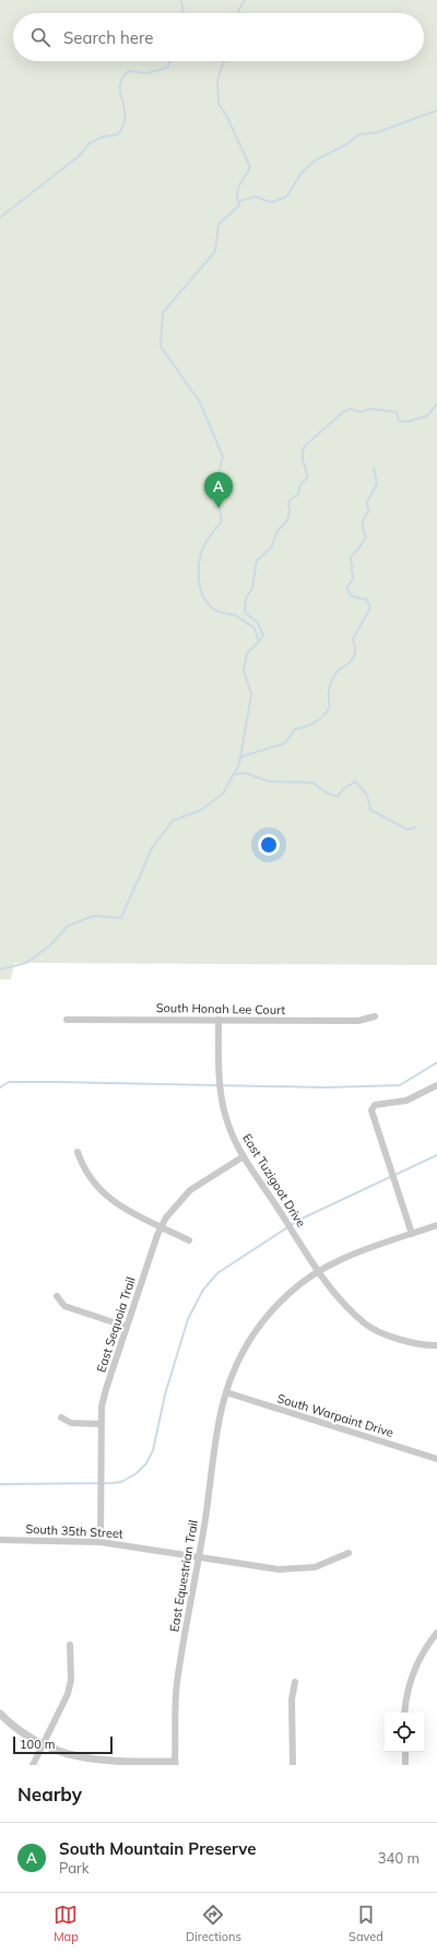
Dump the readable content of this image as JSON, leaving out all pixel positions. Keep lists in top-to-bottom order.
{
  "streets": {
    "street": [
      "South Honah Lee Court",
      "East Tuzigoot Drive",
      "East Sequoia Trail",
      "South Warpaint Drive",
      "South 35th Street",
      "East Equestrian Trail"
    ]
  },
  "crossings": [
    ["South Honah Lee Court", "East Tuzigoot Drive"],
    ["East Tuzigoot Drive", "East Sequoia Trail"],
    ["East Tuzigoot Drive", "East Equestrian Trail"],
    ["East Sequoia Trail", "South 35th Street"],
    ["South Warpaint Drive", "East Equestrian Trail"],
    ["South 35th Street", "East Equestrian Trail"]
  ],
  "scale_bar": "100 m",
  "page": {
    "search": "Search here",
    "pins": "A",
    "scale": "100 m",
    "heading": "Nearby",
    "list": [
      {
        "mark": "A",
        "name": "South Mountain Preserve",
        "note": "Park",
        "value": "340 m"
      }
    ],
    "nav": ["Map", "Directions", "Saved"]
  }
}
